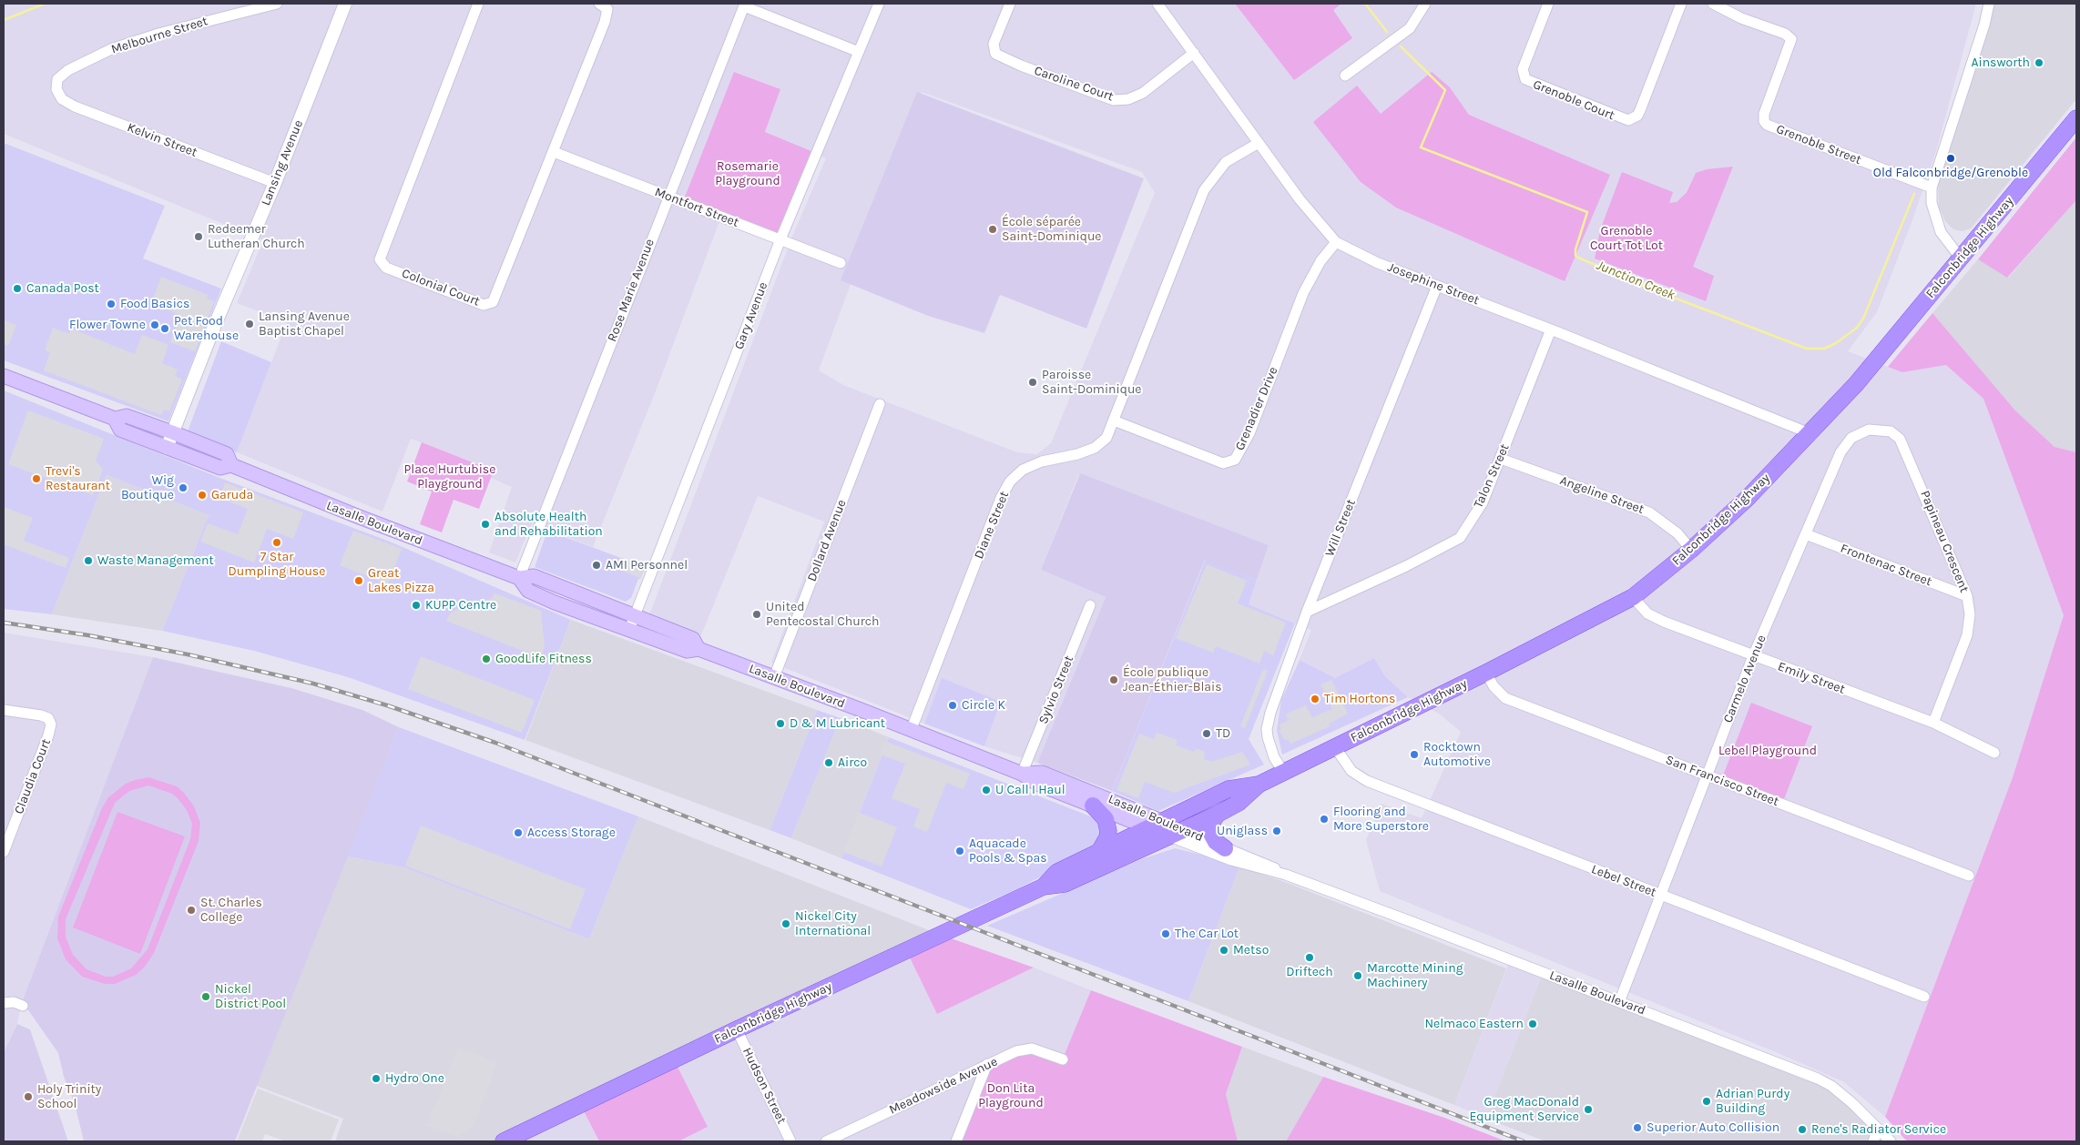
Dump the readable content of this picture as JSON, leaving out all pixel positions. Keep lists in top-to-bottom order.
{
  "streets": {
    "main road": ["Falconbridge Highway", "Lasalle Boulevard"],
    "street": [
      "Melbourne Street",
      "Caroline Court",
      "Grenoble Court",
      "Kelvin Street",
      "Grenoble Street",
      "Lansing Avenue",
      "Montfort Street",
      "Josephine Street",
      "Colonial Court",
      "Rose Marie Avenue",
      "Gary Avenue",
      "Grenadier Drive",
      "Talon Street",
      "Angeline Street",
      "Diane Street",
      "Will Street",
      "Dollard Avenue",
      "Papineau Crescent",
      "Frontenac Street",
      "Emily Street",
      "Carmelo Avenue",
      "Sylvio Street",
      "Claudia Court",
      "San Francisco Street",
      "Lebel Street",
      "Hudson Street",
      "Meadowside Avenue"
    ]
  },
  "crossings": [
    ["Melbourne Street", "Kelvin Street"],
    ["Caroline Court", "Josephine Street"],
    ["Kelvin Street", "Lansing Avenue"],
    ["Lansing Avenue", "Lasalle Boulevard"],
    ["Montfort Street", "Colonial Court"],
    ["Montfort Street", "Rose Marie Avenue"],
    ["Montfort Street", "Gary Avenue"],
    ["Falconbridge Highway", "Josephine Street"],
    ["Falconbridge Highway", "Angeline Street"],
    ["Falconbridge Highway", "Lasalle Boulevard"],
    ["Falconbridge Highway", "Will Street"],
    ["Falconbridge Highway", "Emily Street"],
    ["Falconbridge Highway", "San Francisco Street"],
    ["Falconbridge Highway", "Lebel Street"],
    ["Falconbridge Highway", "Hudson Street"],
    ["Josephine Street", "Grenadier Drive"],
    ["Josephine Street", "Talon Street"],
    ["Josephine Street", "Diane Street"],
    ["Josephine Street", "Will Street"],
    ["Rose Marie Avenue", "Lasalle Boulevard"],
    ["Gary Avenue", "Lasalle Boulevard"],
    ["Grenadier Drive", "Diane Street"],
    ["Talon Street", "Angeline Street"],
    ["Talon Street", "Will Street"],
    ["Lasalle Boulevard", "Diane Street"],
    ["Lasalle Boulevard", "Dollard Avenue"],
    ["Lasalle Boulevard", "Carmelo Avenue"],
    ["Lasalle Boulevard", "Sylvio Street"],
    ["Papineau Crescent", "Frontenac Street"],
    ["Papineau Crescent", "Emily Street"],
    ["Papineau Crescent", "Carmelo Avenue"],
    ["Frontenac Street", "Carmelo Avenue"],
    ["Emily Street", "Carmelo Avenue"],
    ["Carmelo Avenue", "San Francisco Street"],
    ["Carmelo Avenue", "Lebel Street"]
  ],
  "water": ["Junction Creek"],
  "parks": [
    "Rosemarie Playground",
    "Grenoble Court Tot Lot",
    "Place Hurtubise Playground",
    "Lebel Playground",
    "Don Lita Playground"
  ],
  "places": [
    "Ainsworth",
    "Old Falconbridge/Grenoble",
    "École séparée Saint-Dominique",
    "Redeemer Lutheran Church",
    "Canada Post",
    "Food Basics",
    "Lansing Avenue Baptist Chapel",
    "Flower Towne",
    "Pet Food Warehouse",
    "Paroisse Saint-Dominique",
    "Trevi's Restaurant",
    "Wig Boutique",
    "Garuda",
    "Absolute Health and Rehabilitation",
    "7 Star Dumpling House",
    "Waste Management",
    "AMI Personnel",
    "Great Lakes Pizza",
    "KUPP Centre",
    "United Pentecostal Church",
    "GoodLife Fitness",
    "École publique Jean-Éthier-Blais",
    "Tim Hortons",
    "Circle K",
    "D & M Lubricant",
    "TD",
    "Rocktown Automotive",
    "Airco",
    "U Call I Haul",
    "Flooring and More Superstore",
    "Uniglass",
    "Access Storage",
    "Aquacade Pools & Spas",
    "St. Charles College",
    "Nickel City International",
    "The Car Lot",
    "Metso",
    "Driftech",
    "Marcotte Mining Machinery",
    "Nickel District Pool",
    "Nelmaco Eastern",
    "Hydro One",
    "Holy Trinity School",
    "Adrian Purdy Building",
    "Greg MacDonald Equipment Service",
    "Superior Auto Collision",
    "Rene's Radiator Service"
  ]
}
